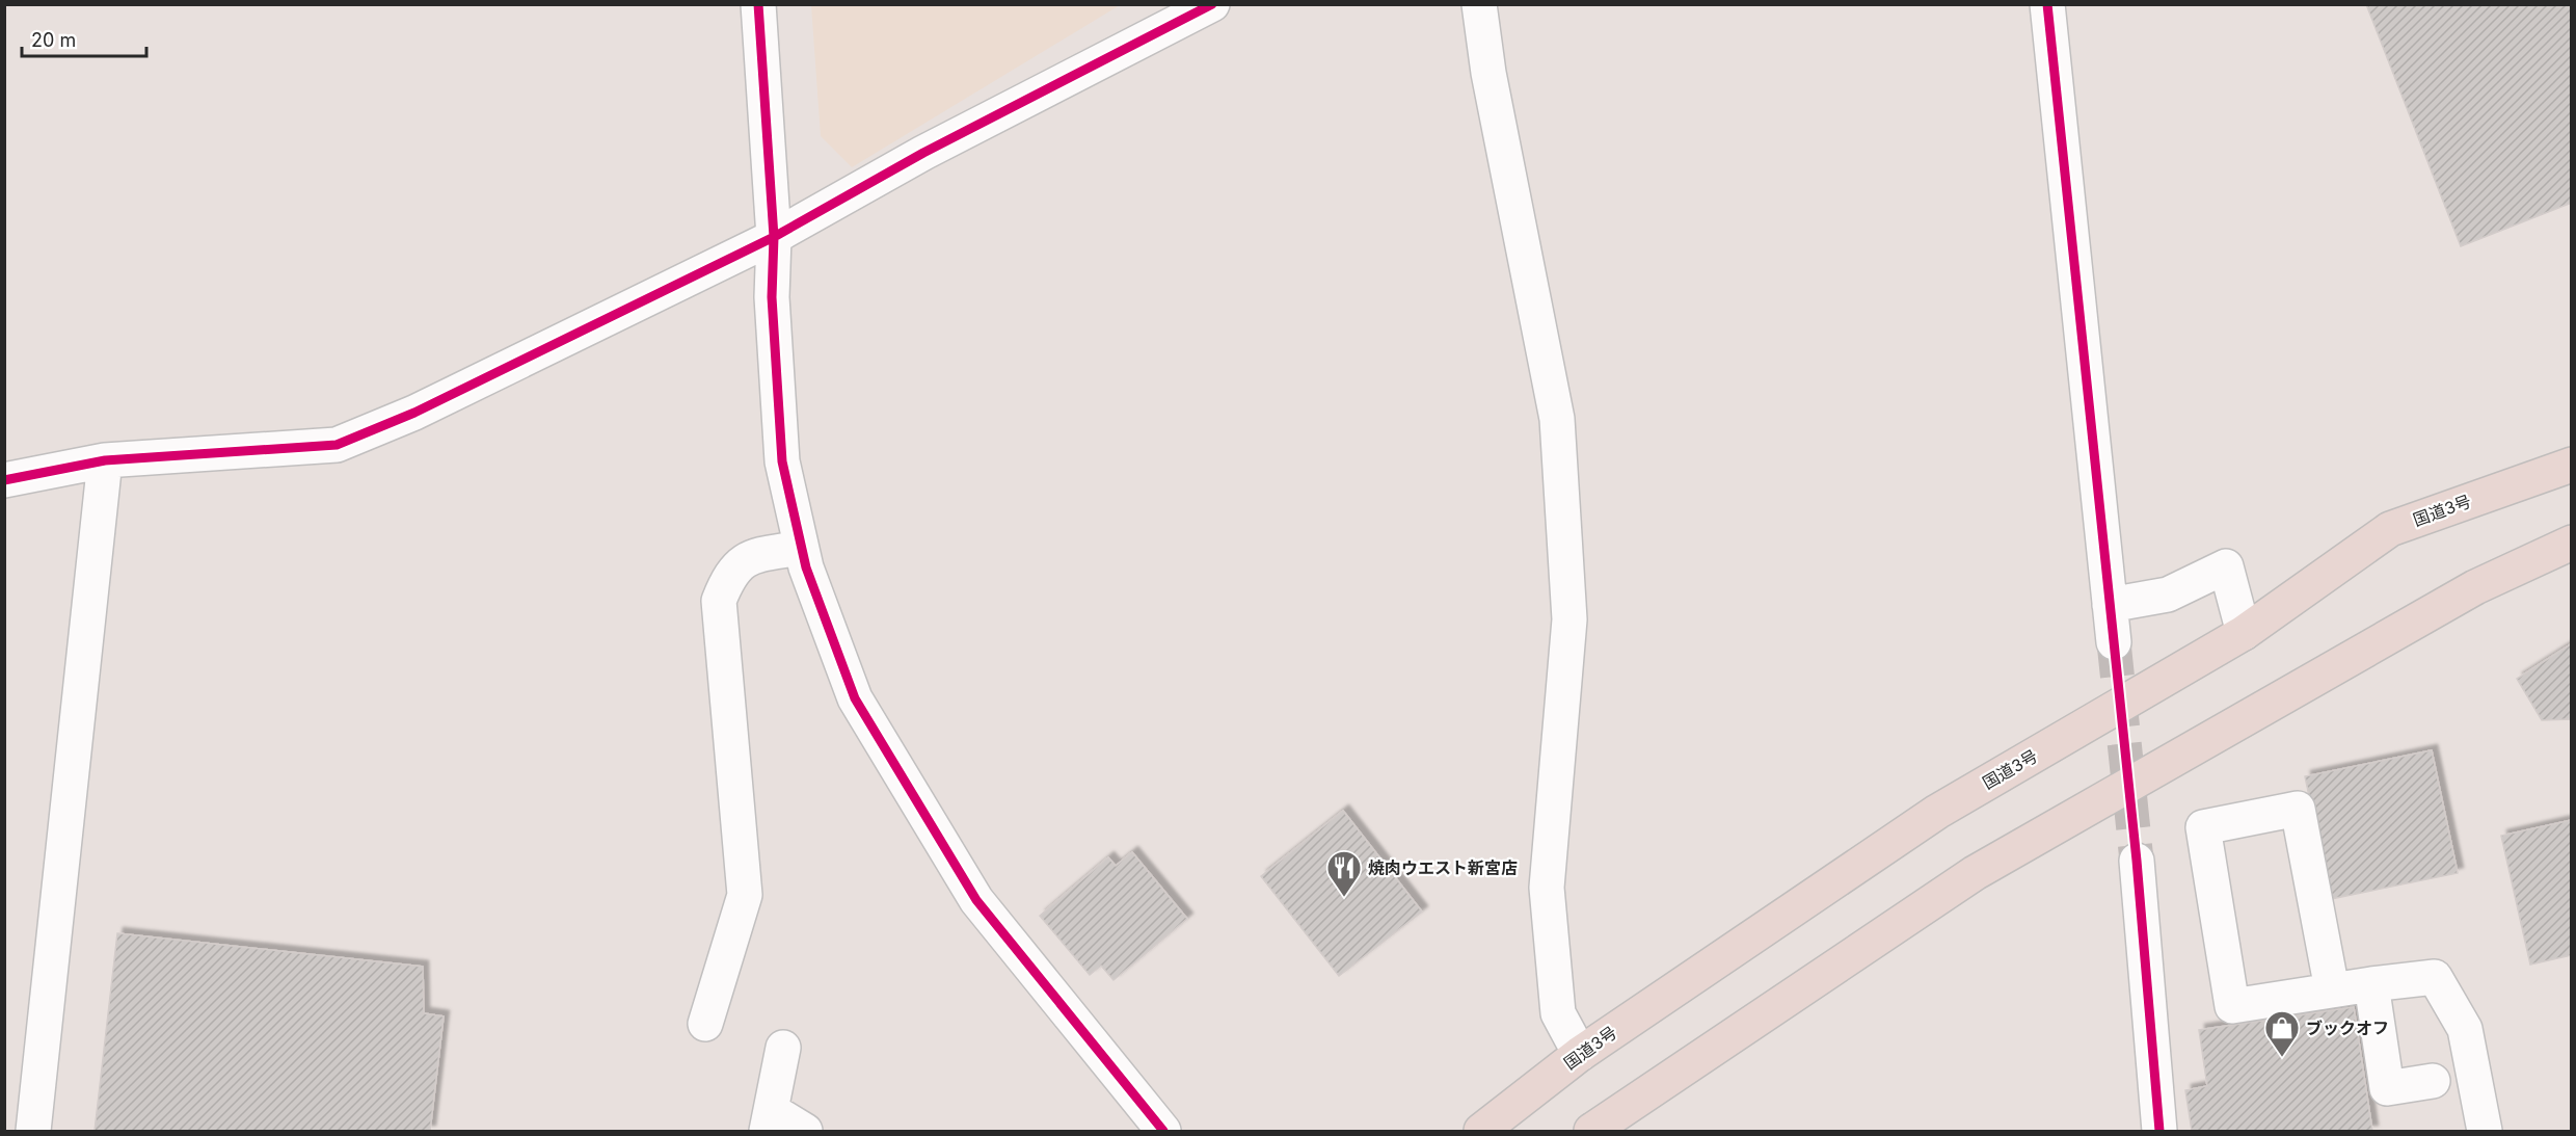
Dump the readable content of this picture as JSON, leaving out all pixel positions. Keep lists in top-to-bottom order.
{
  "streets": {
    "highway": ["国道3号"]
  },
  "places": {
    "restaurant": ["焼肉ウエスト新宮店"],
    "shop": ["ブックオフ"]
  },
  "scale_bar": "20 m"
}
